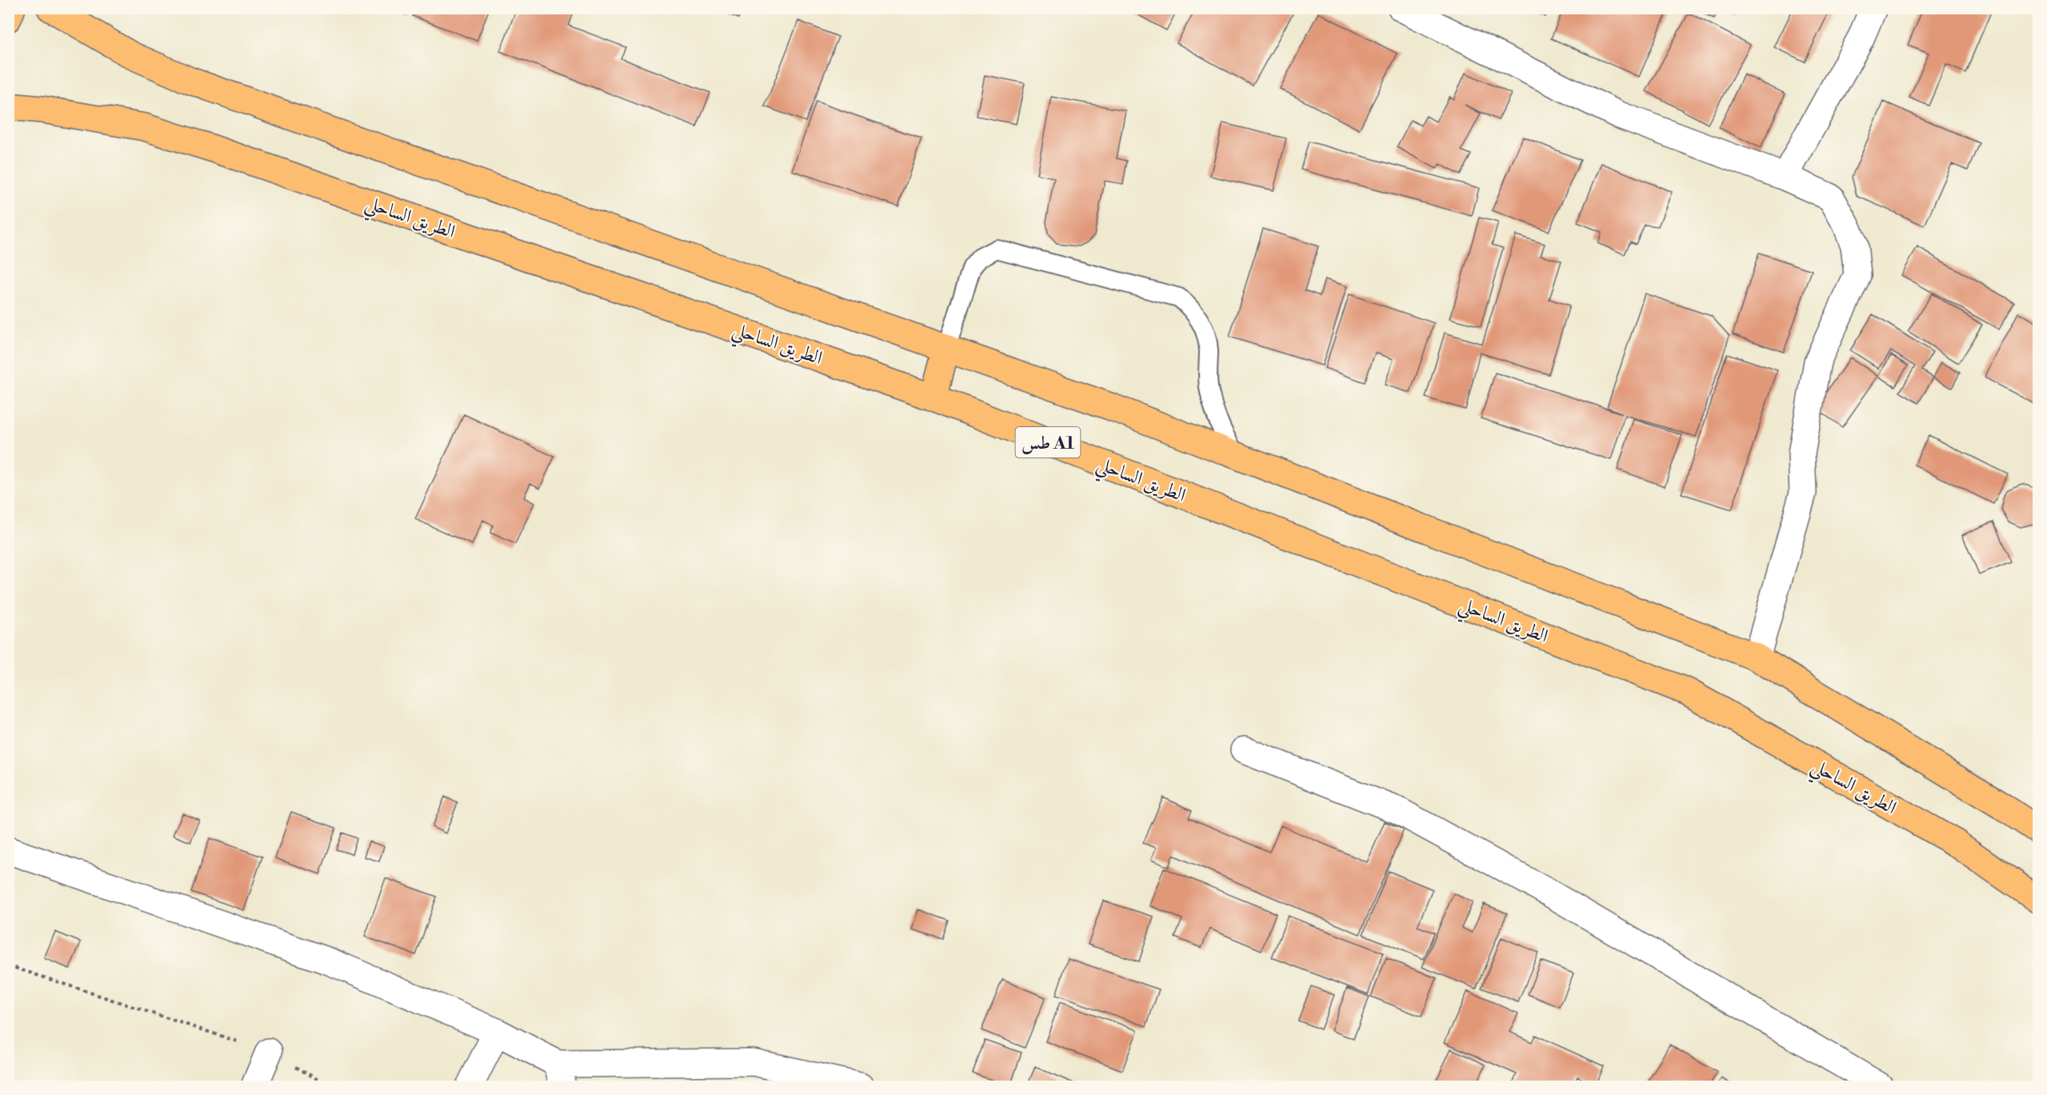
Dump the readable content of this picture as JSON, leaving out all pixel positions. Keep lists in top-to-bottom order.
{
  "streets": {
    "main road": ["الطريق الساحلي", "طس A1"]
  }
}
